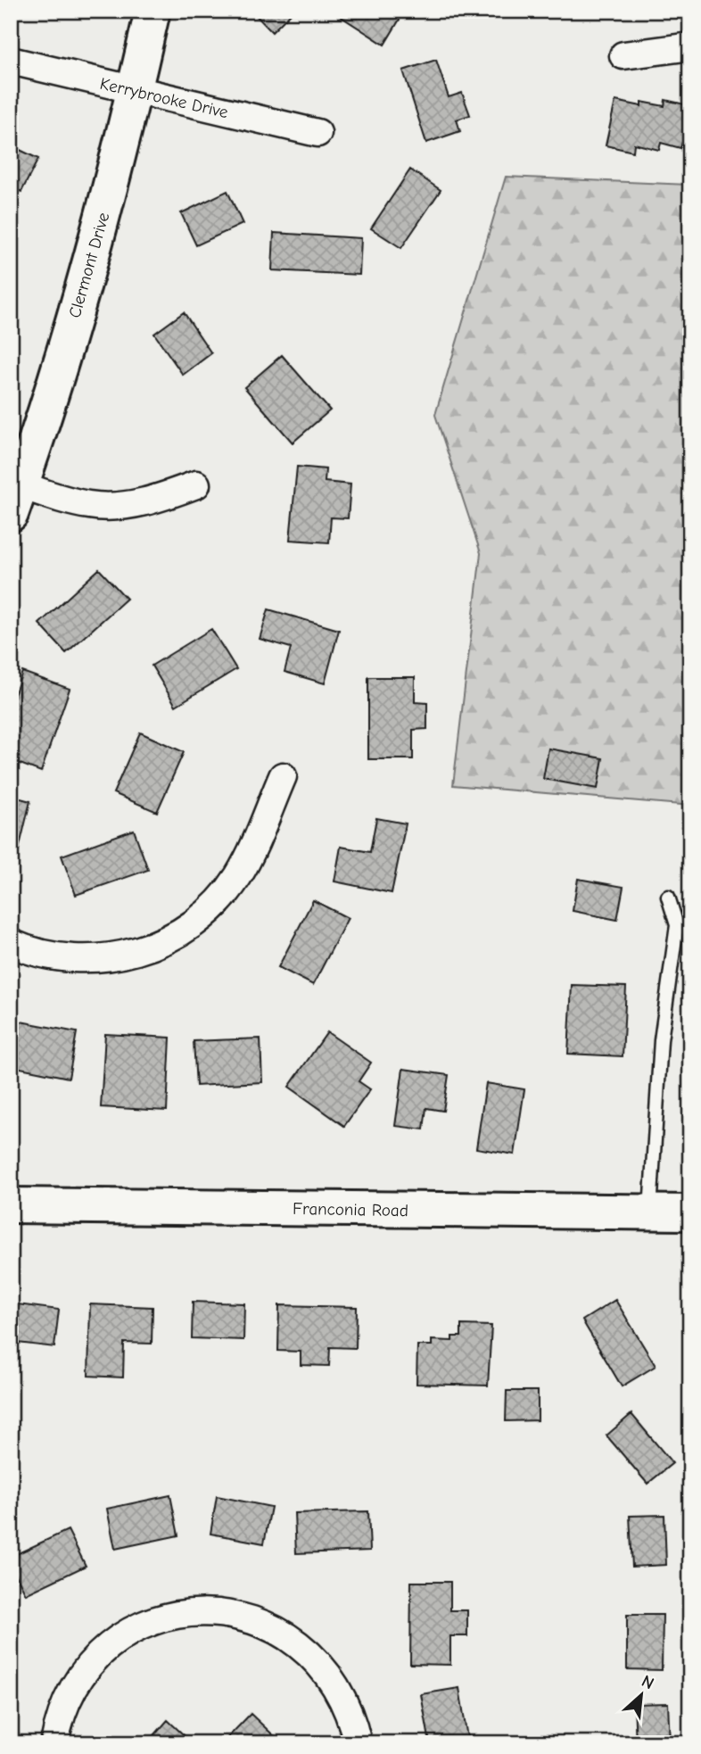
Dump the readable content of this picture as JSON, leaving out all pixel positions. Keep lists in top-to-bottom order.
{
  "streets": {
    "main road": ["Clermont Drive", "Franconia Road"],
    "street": ["Kerrybrooke Drive"]
  },
  "crossings": [
    ["Kerrybrooke Drive", "Clermont Drive"]
  ],
  "north": "top right"
}
